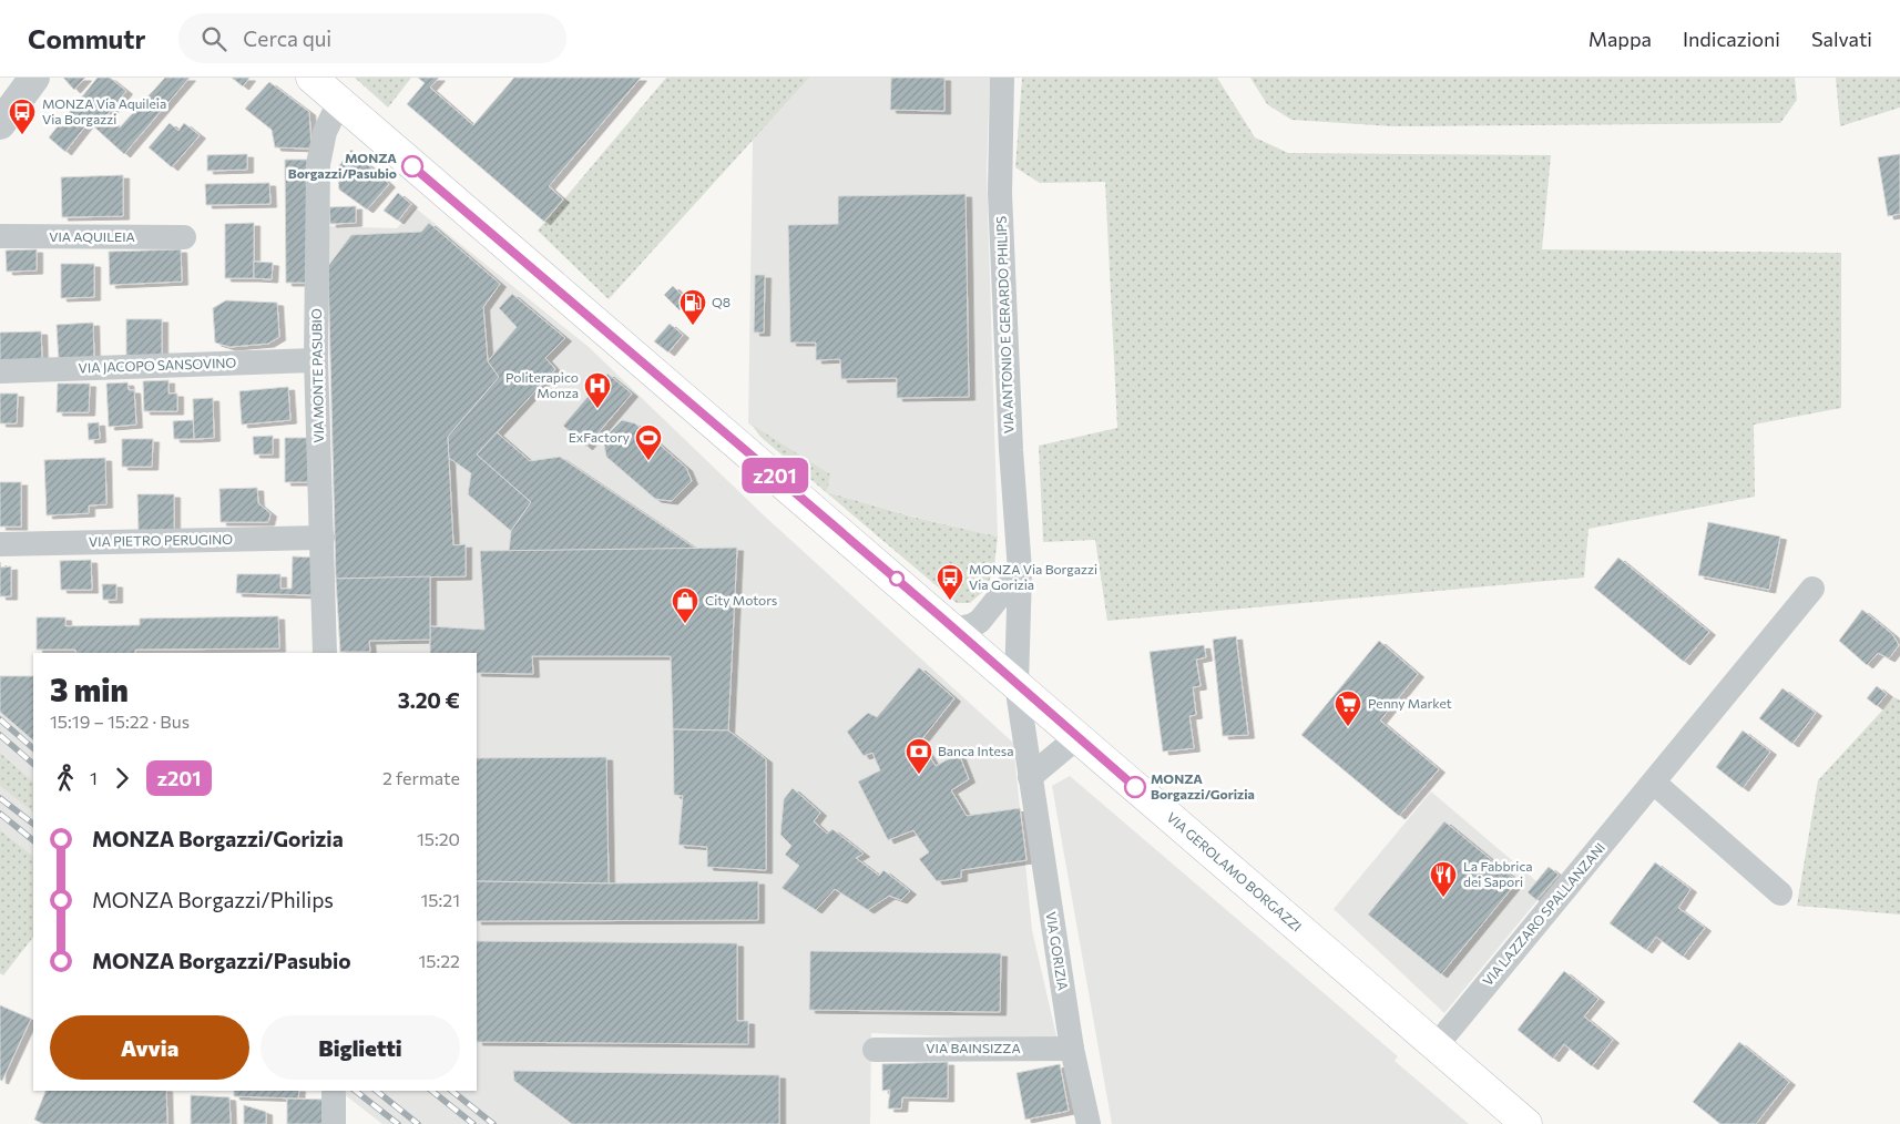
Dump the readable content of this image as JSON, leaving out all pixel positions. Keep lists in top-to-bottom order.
{
  "streets": {
    "main road": ["VIA GEROLAMO BORGAZZI"],
    "street": [
      "VIA AQUILEIA",
      "VIA ANTONIO E GERARDO PHILIPS",
      "VIA JACOPO SANSOVINO",
      "VIA MONTE PASUBIO",
      "VIA PIETRO PERUGINO",
      "VIA LAZZARO SPALLANZANI",
      "VIA GORIZIA",
      "VIA BAINSIZZA"
    ]
  },
  "crossings": [
    ["VIA ANTONIO E GERARDO PHILIPS", "VIA GEROLAMO BORGAZZI"],
    ["VIA ANTONIO E GERARDO PHILIPS", "VIA GORIZIA"],
    ["VIA JACOPO SANSOVINO", "VIA MONTE PASUBIO"],
    ["VIA MONTE PASUBIO", "VIA PIETRO PERUGINO"],
    ["VIA MONTE PASUBIO", "VIA GEROLAMO BORGAZZI"],
    ["VIA GEROLAMO BORGAZZI", "VIA LAZZARO SPALLANZANI"],
    ["VIA GEROLAMO BORGAZZI", "VIA GORIZIA"],
    ["VIA GORIZIA", "VIA BAINSIZZA"]
  ],
  "places": {
    "bus stop": ["MONZA Via Aquileia Via Borgazzi", "MONZA Via Borgazzi Via Gorizia"],
    "other": ["MONZA Borgazzi/Pasubio", "MONZA Borgazzi/Gorizia"],
    "fuel station": ["Q8"],
    "hospital": ["Politerapico Monza"],
    "sports": ["ExFactory"],
    "shop": ["City Motors"],
    "supermarket": ["Penny Market"],
    "bank": ["Banca Intesa"],
    "restaurant": ["La Fabbrica dei Sapori"]
  },
  "lines": ["bus line z201"],
  "page": {
    "header": "Commutr",
    "search": "Cerca qui",
    "nav": ["Mappa", "Indicazioni", "Salvati"],
    "on_map": "z201",
    "heading": ["3 min", "15:19 – 15:22 · Bus", "3.20 €"],
    "legs": ["1", "z201", "2 fermate"],
    "list": [
      {
        "name": "MONZA Borgazzi/Gorizia",
        "value": "15:20"
      },
      {
        "name": "MONZA Borgazzi/Philips",
        "value": "15:21"
      },
      {
        "name": "MONZA Borgazzi/Pasubio",
        "value": "15:22"
      }
    ],
    "buttons": ["Avvia", "Biglietti"]
  }
}
